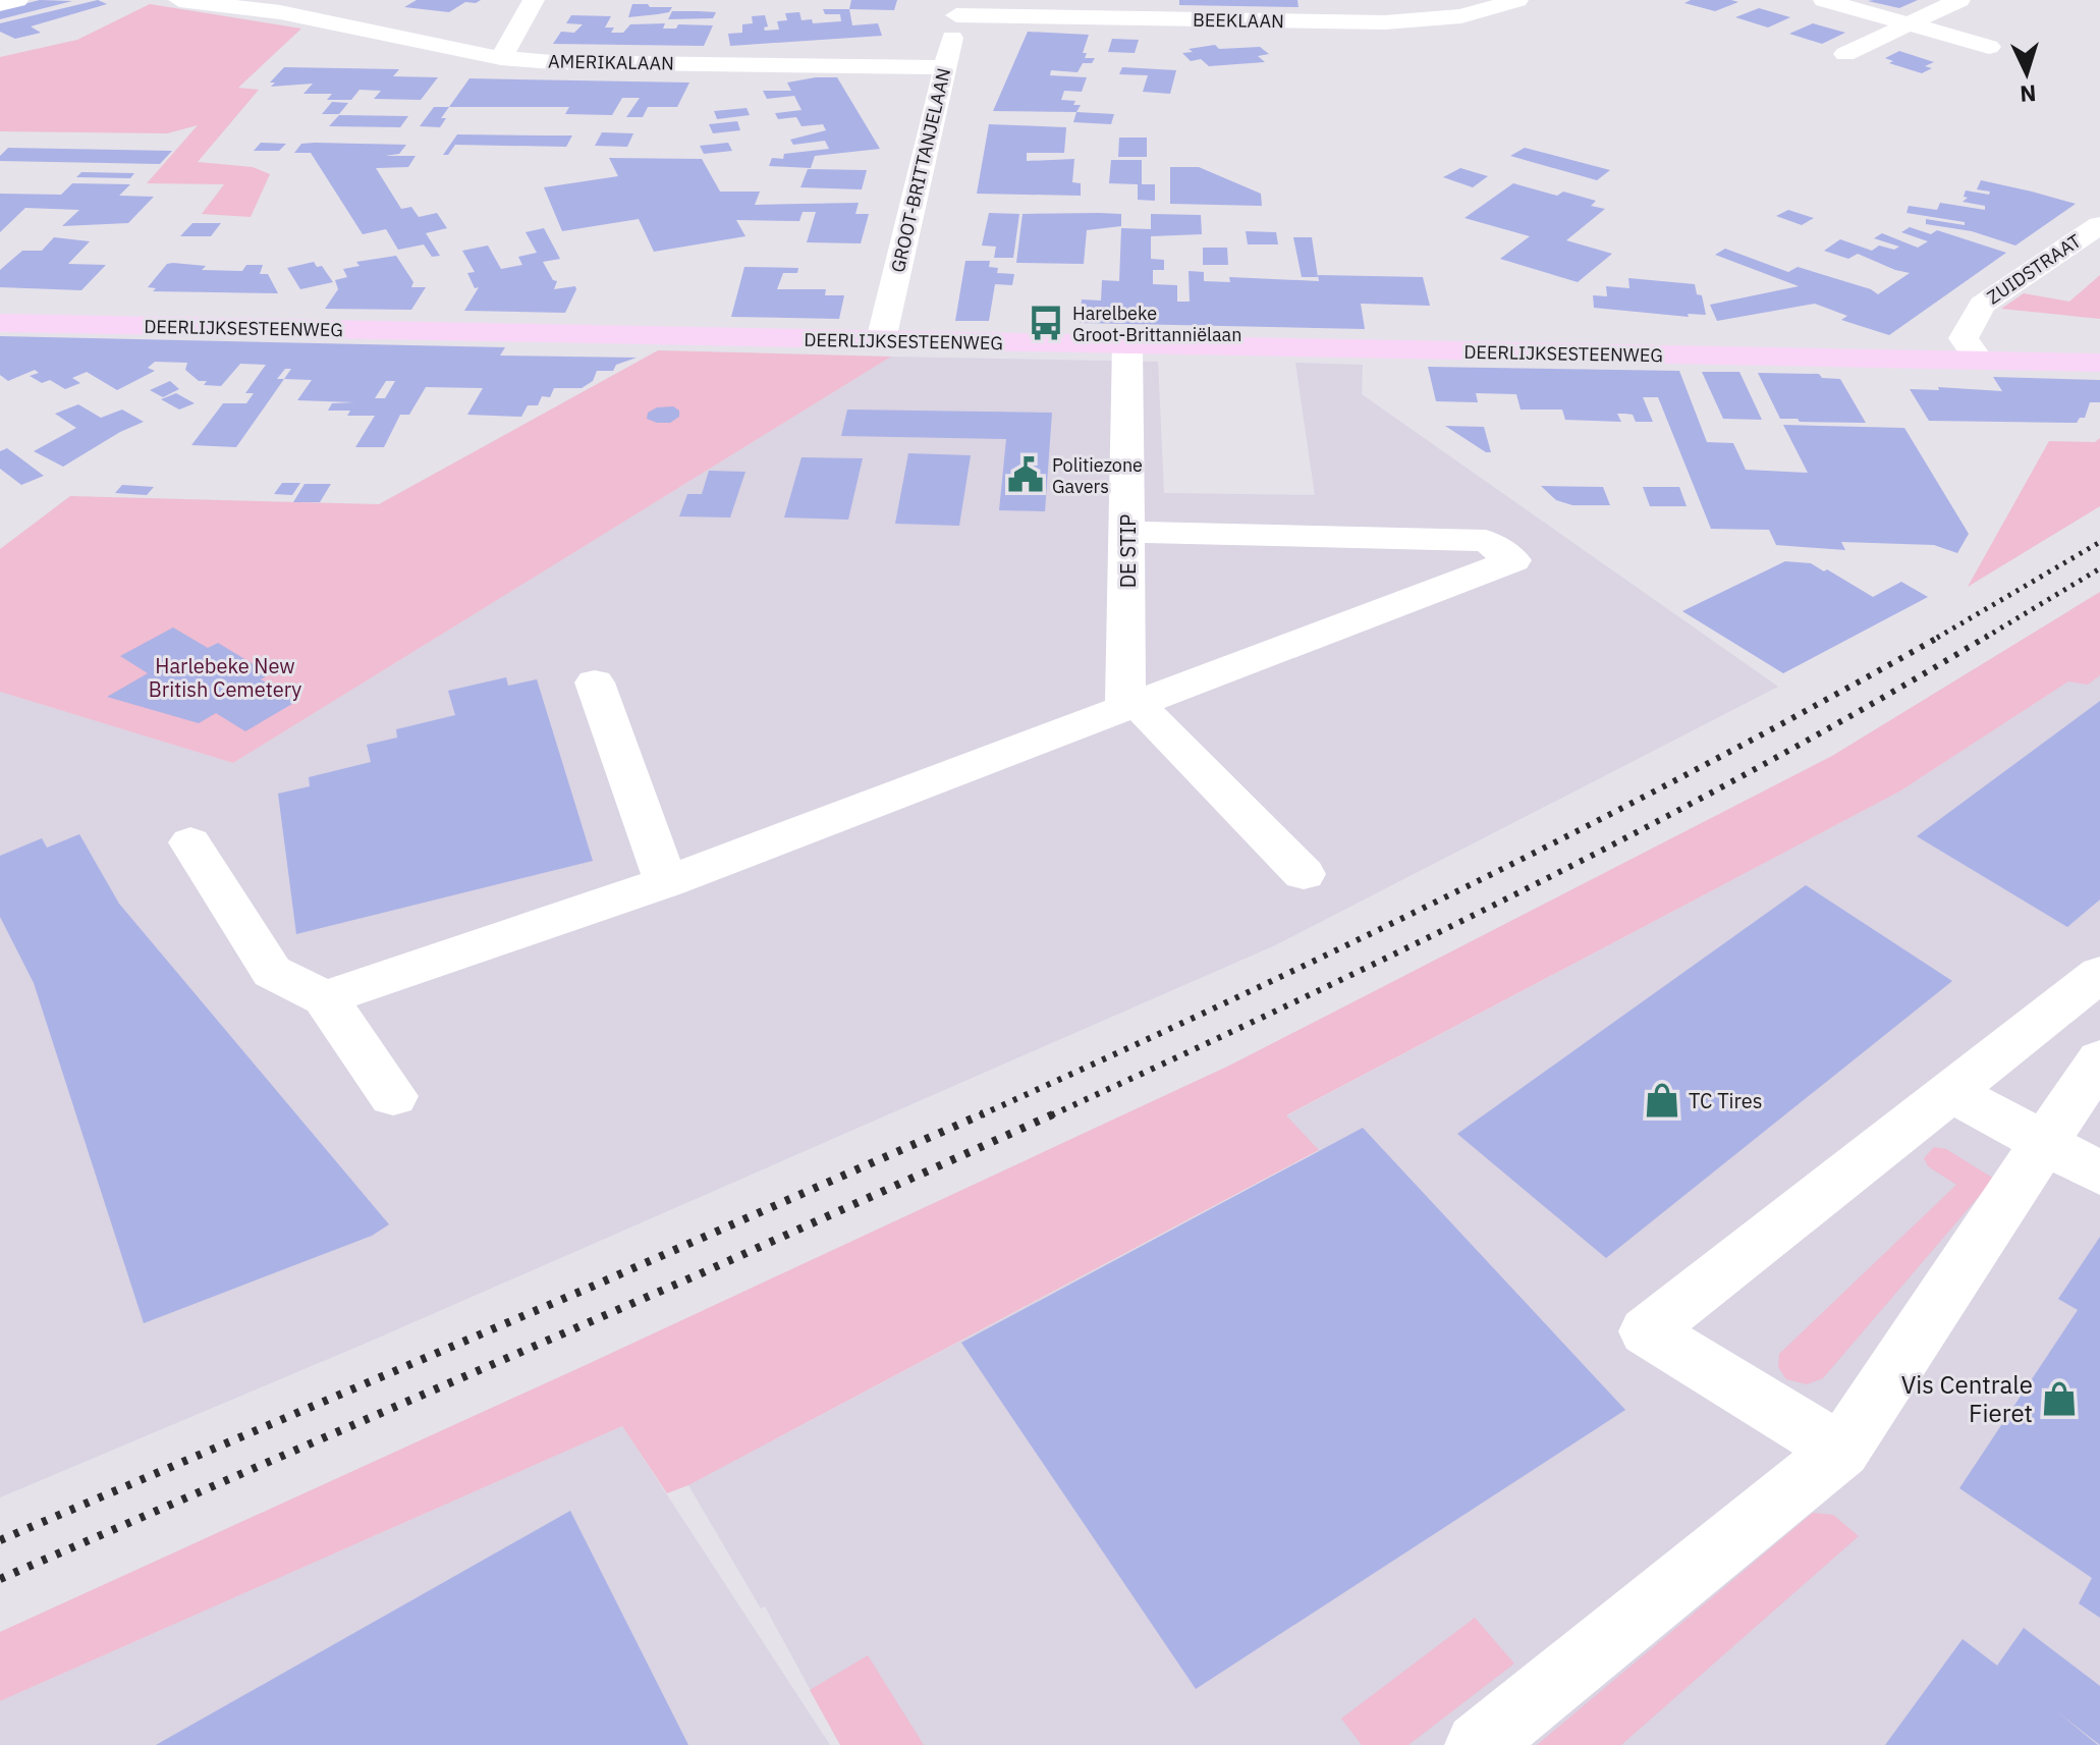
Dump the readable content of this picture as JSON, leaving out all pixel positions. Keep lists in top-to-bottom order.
{
  "streets": {
    "main road": ["DEERLIJKSESTEENWEG"],
    "street": [
      "BEEKLAAN",
      "AMERIKALAAN",
      "GROOT-BRITTANJELAAN",
      "ZUIDSTRAAT",
      "DE STIP"
    ]
  },
  "crossings": [
    ["BEEKLAAN", "GROOT-BRITTANJELAAN"],
    ["AMERIKALAAN", "GROOT-BRITTANJELAAN"],
    ["GROOT-BRITTANJELAAN", "DEERLIJKSESTEENWEG"],
    ["ZUIDSTRAAT", "DEERLIJKSESTEENWEG"],
    ["DEERLIJKSESTEENWEG", "DE STIP"]
  ],
  "parks": ["Harlebeke New British Cemetery"],
  "places": {
    "bus stop": ["Harelbeke Groot-Brittanniëlaan"],
    "public building": ["Politiezone Gavers"],
    "shop": ["TC Tires", "Vis Centrale Fieret"]
  },
  "north": "bottom"
}
